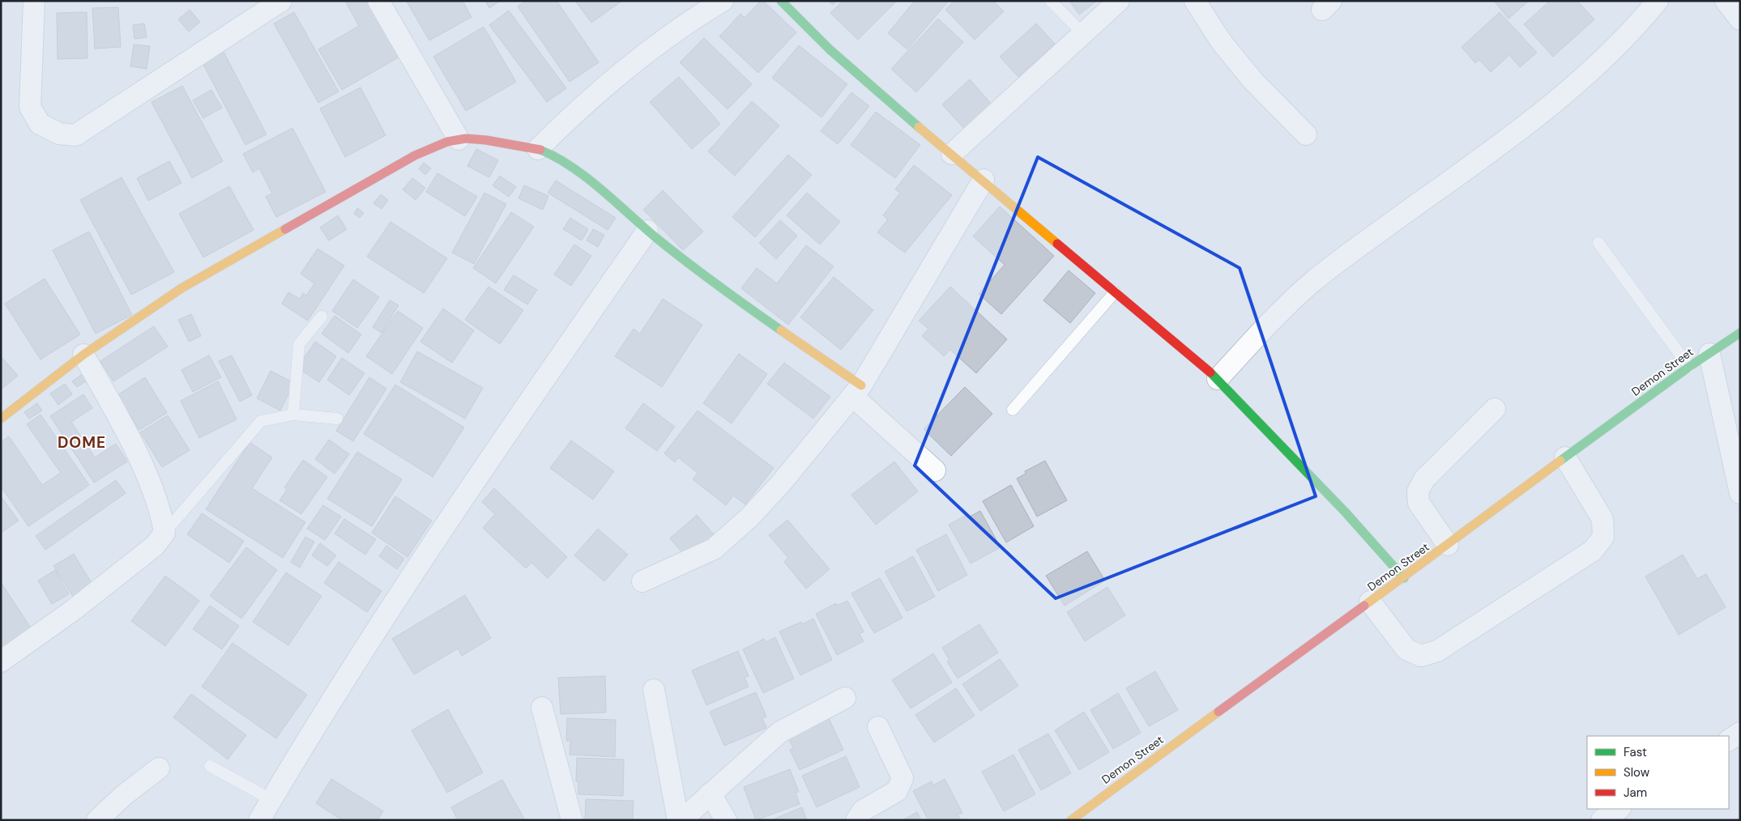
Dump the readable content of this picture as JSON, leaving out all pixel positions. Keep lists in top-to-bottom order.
{
  "streets": {
    "street": ["Demon Street"]
  },
  "districts": ["DOME"],
  "legend": ["Fast", "Slow", "Jam"]
}
